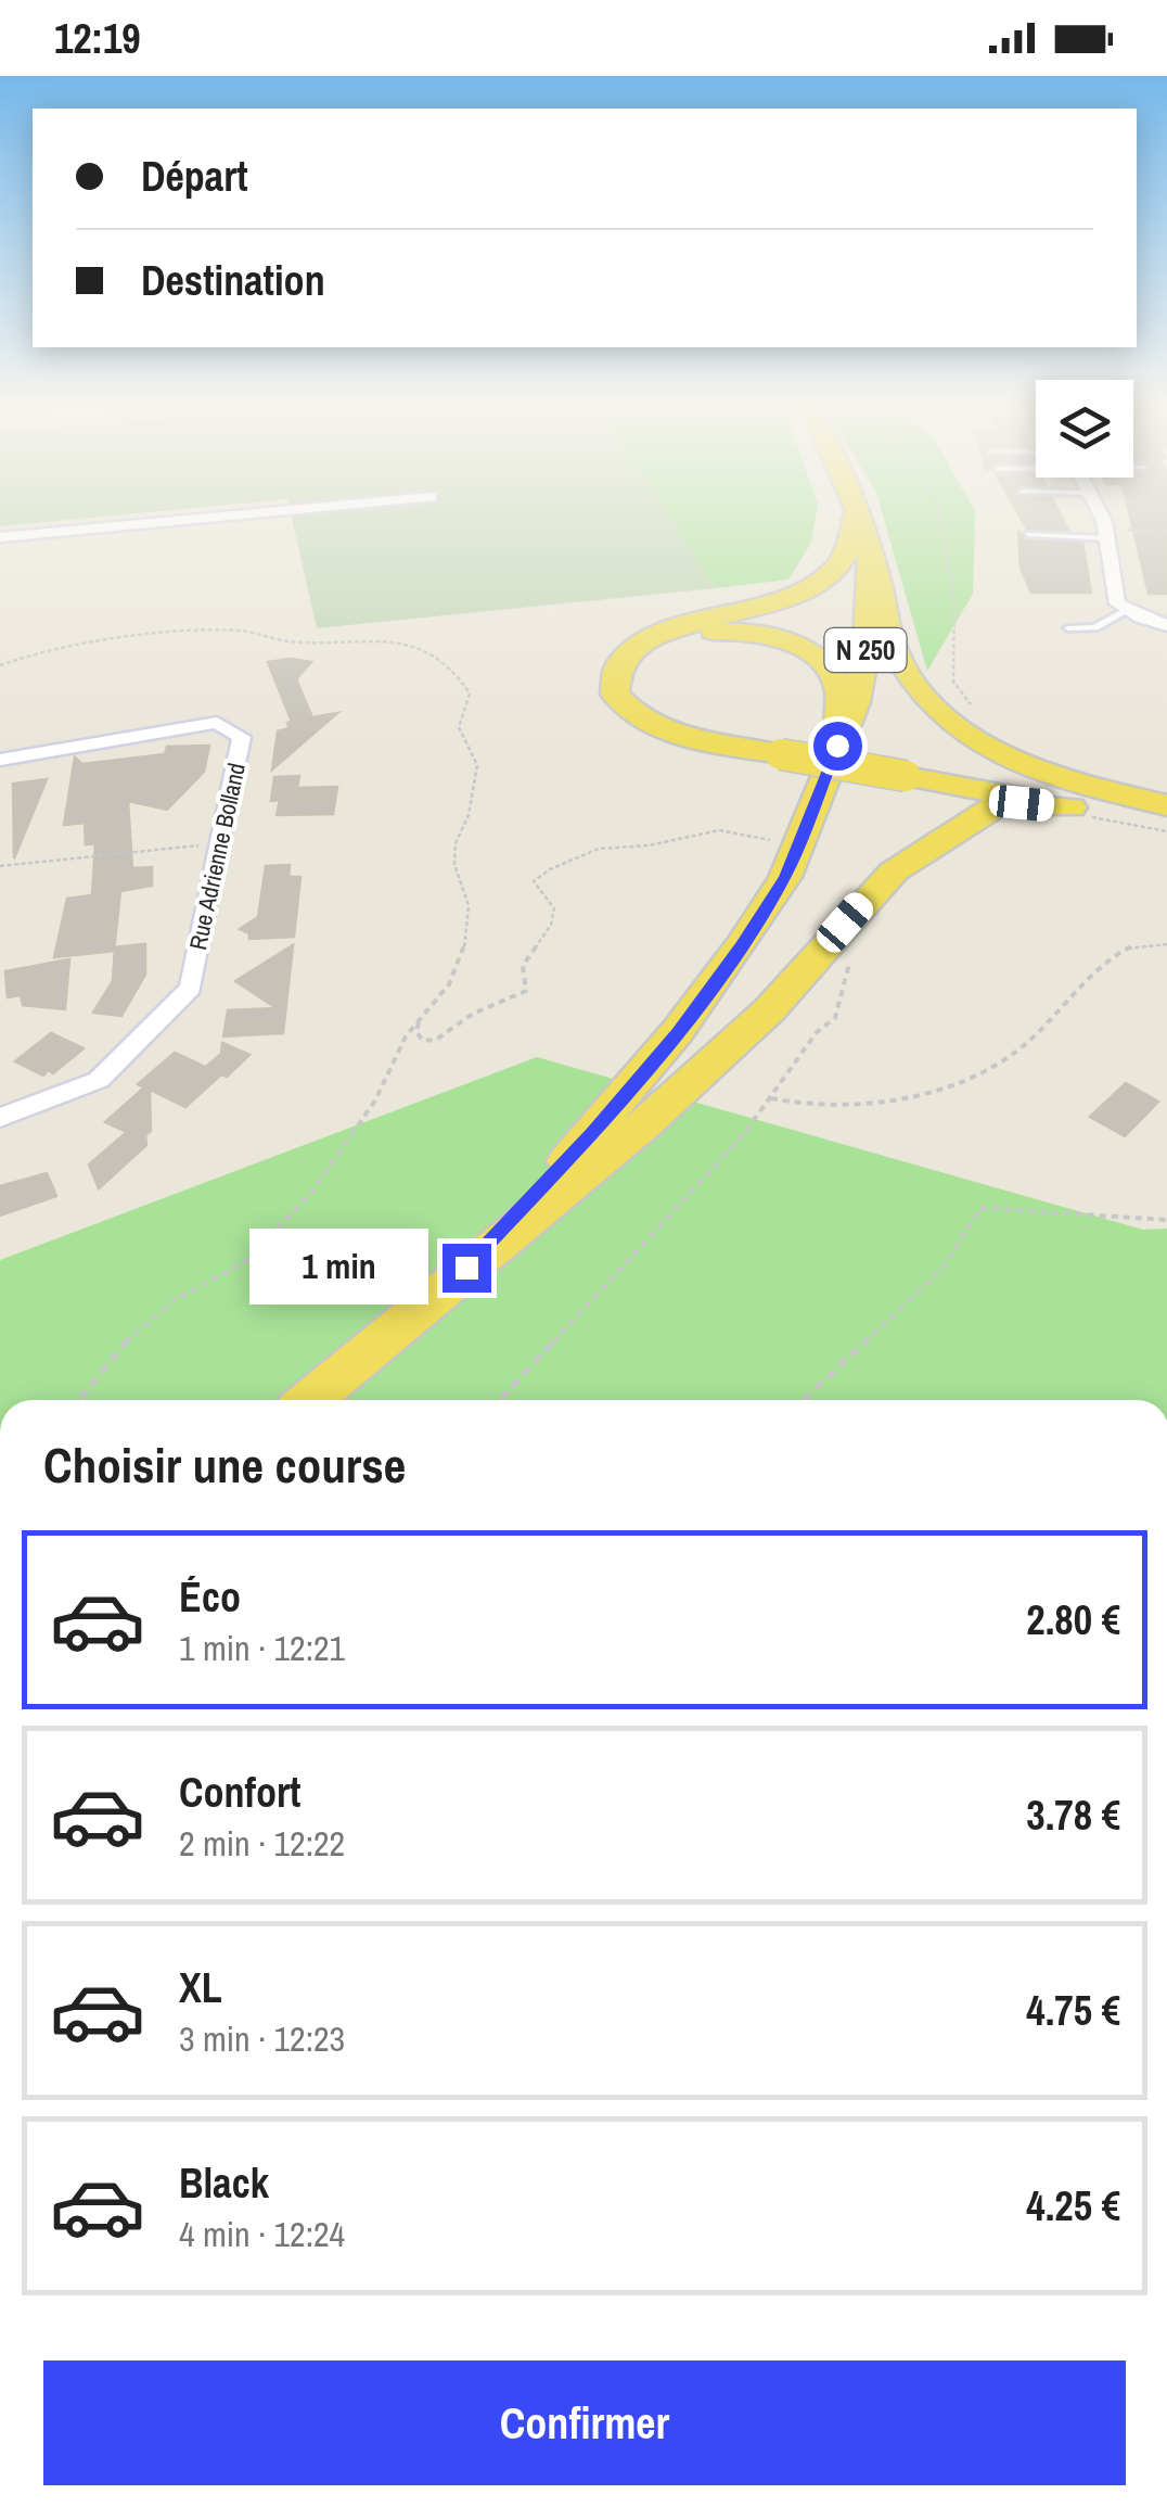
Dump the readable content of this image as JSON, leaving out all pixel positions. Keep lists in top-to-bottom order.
{
  "streets": {
    "main road": ["N 250"],
    "street": ["Rue Adrienne Bolland"]
  },
  "page": {
    "status": "12:19",
    "banner": ["Départ", "Destination"],
    "bubble": "1 min",
    "heading": "Choisir une course",
    "list": [
      {
        "name": "Éco",
        "note": "1 min · 12:21",
        "value": "2.80 €"
      },
      {
        "name": "Confort",
        "note": "2 min · 12:22",
        "value": "3.78 €"
      },
      {
        "name": "XL",
        "note": "3 min · 12:23",
        "value": "4.75 €"
      },
      {
        "name": "Black",
        "note": "4 min · 12:24",
        "value": "4.25 €"
      }
    ],
    "buttons": "Confirmer"
  }
}
